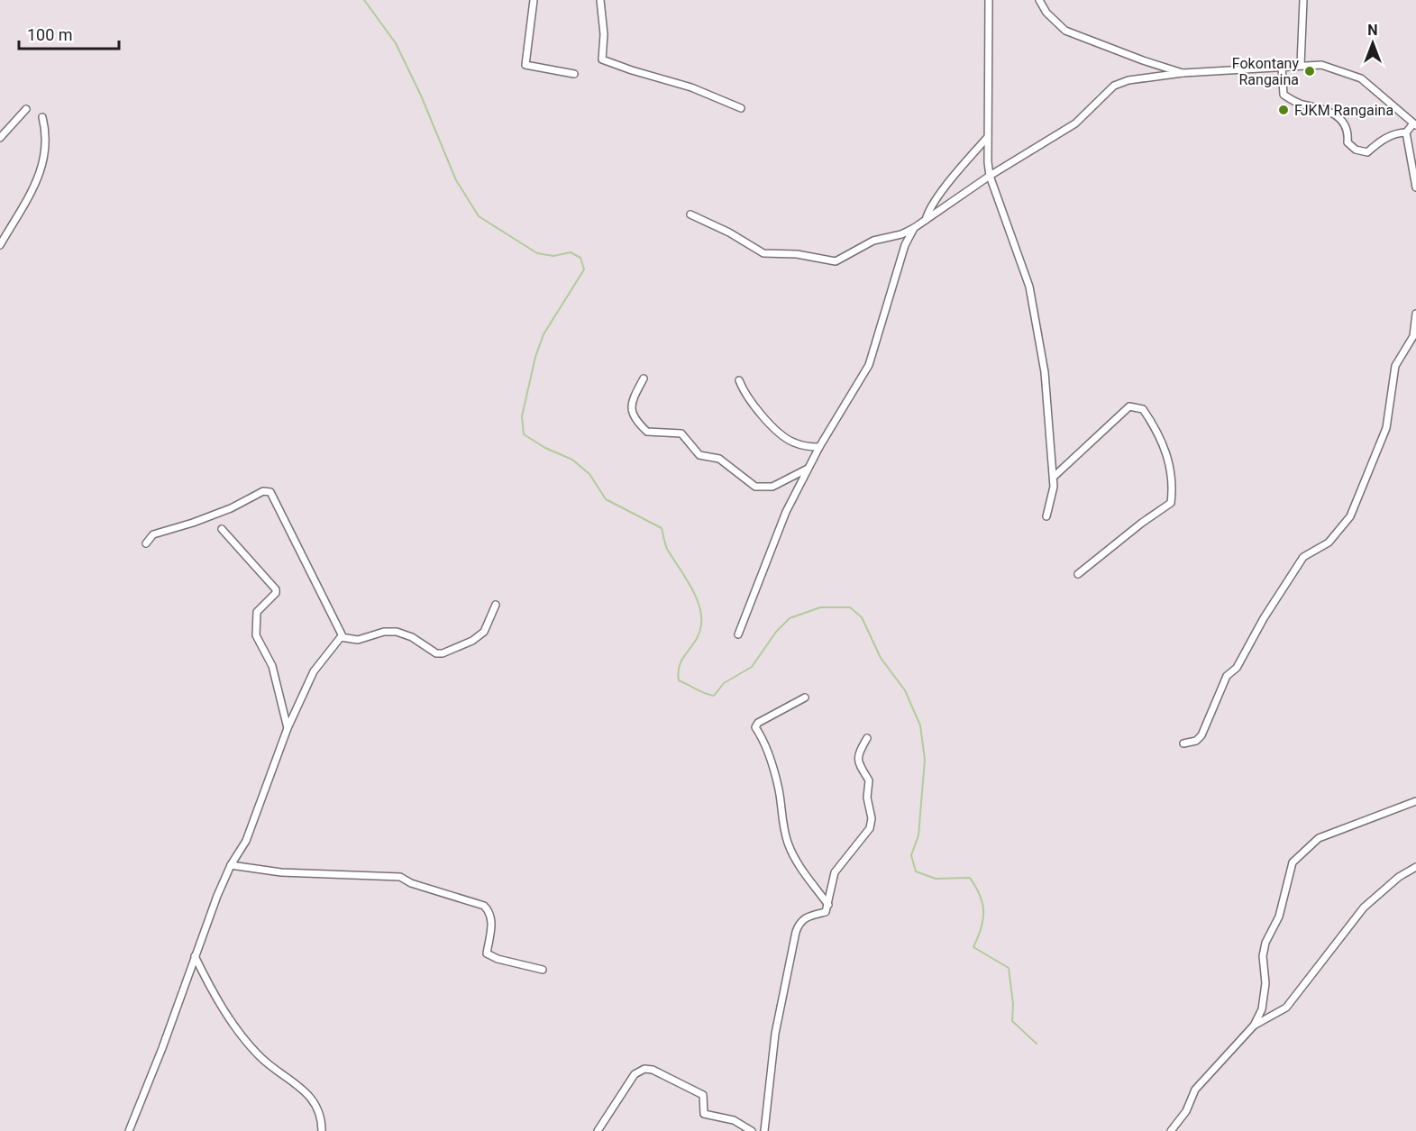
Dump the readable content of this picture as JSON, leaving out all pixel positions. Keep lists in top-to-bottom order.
{
  "places": ["Fokontany Rangaina", "FJKM Rangaina"],
  "scale_bar": "100 m",
  "north": "top"
}
